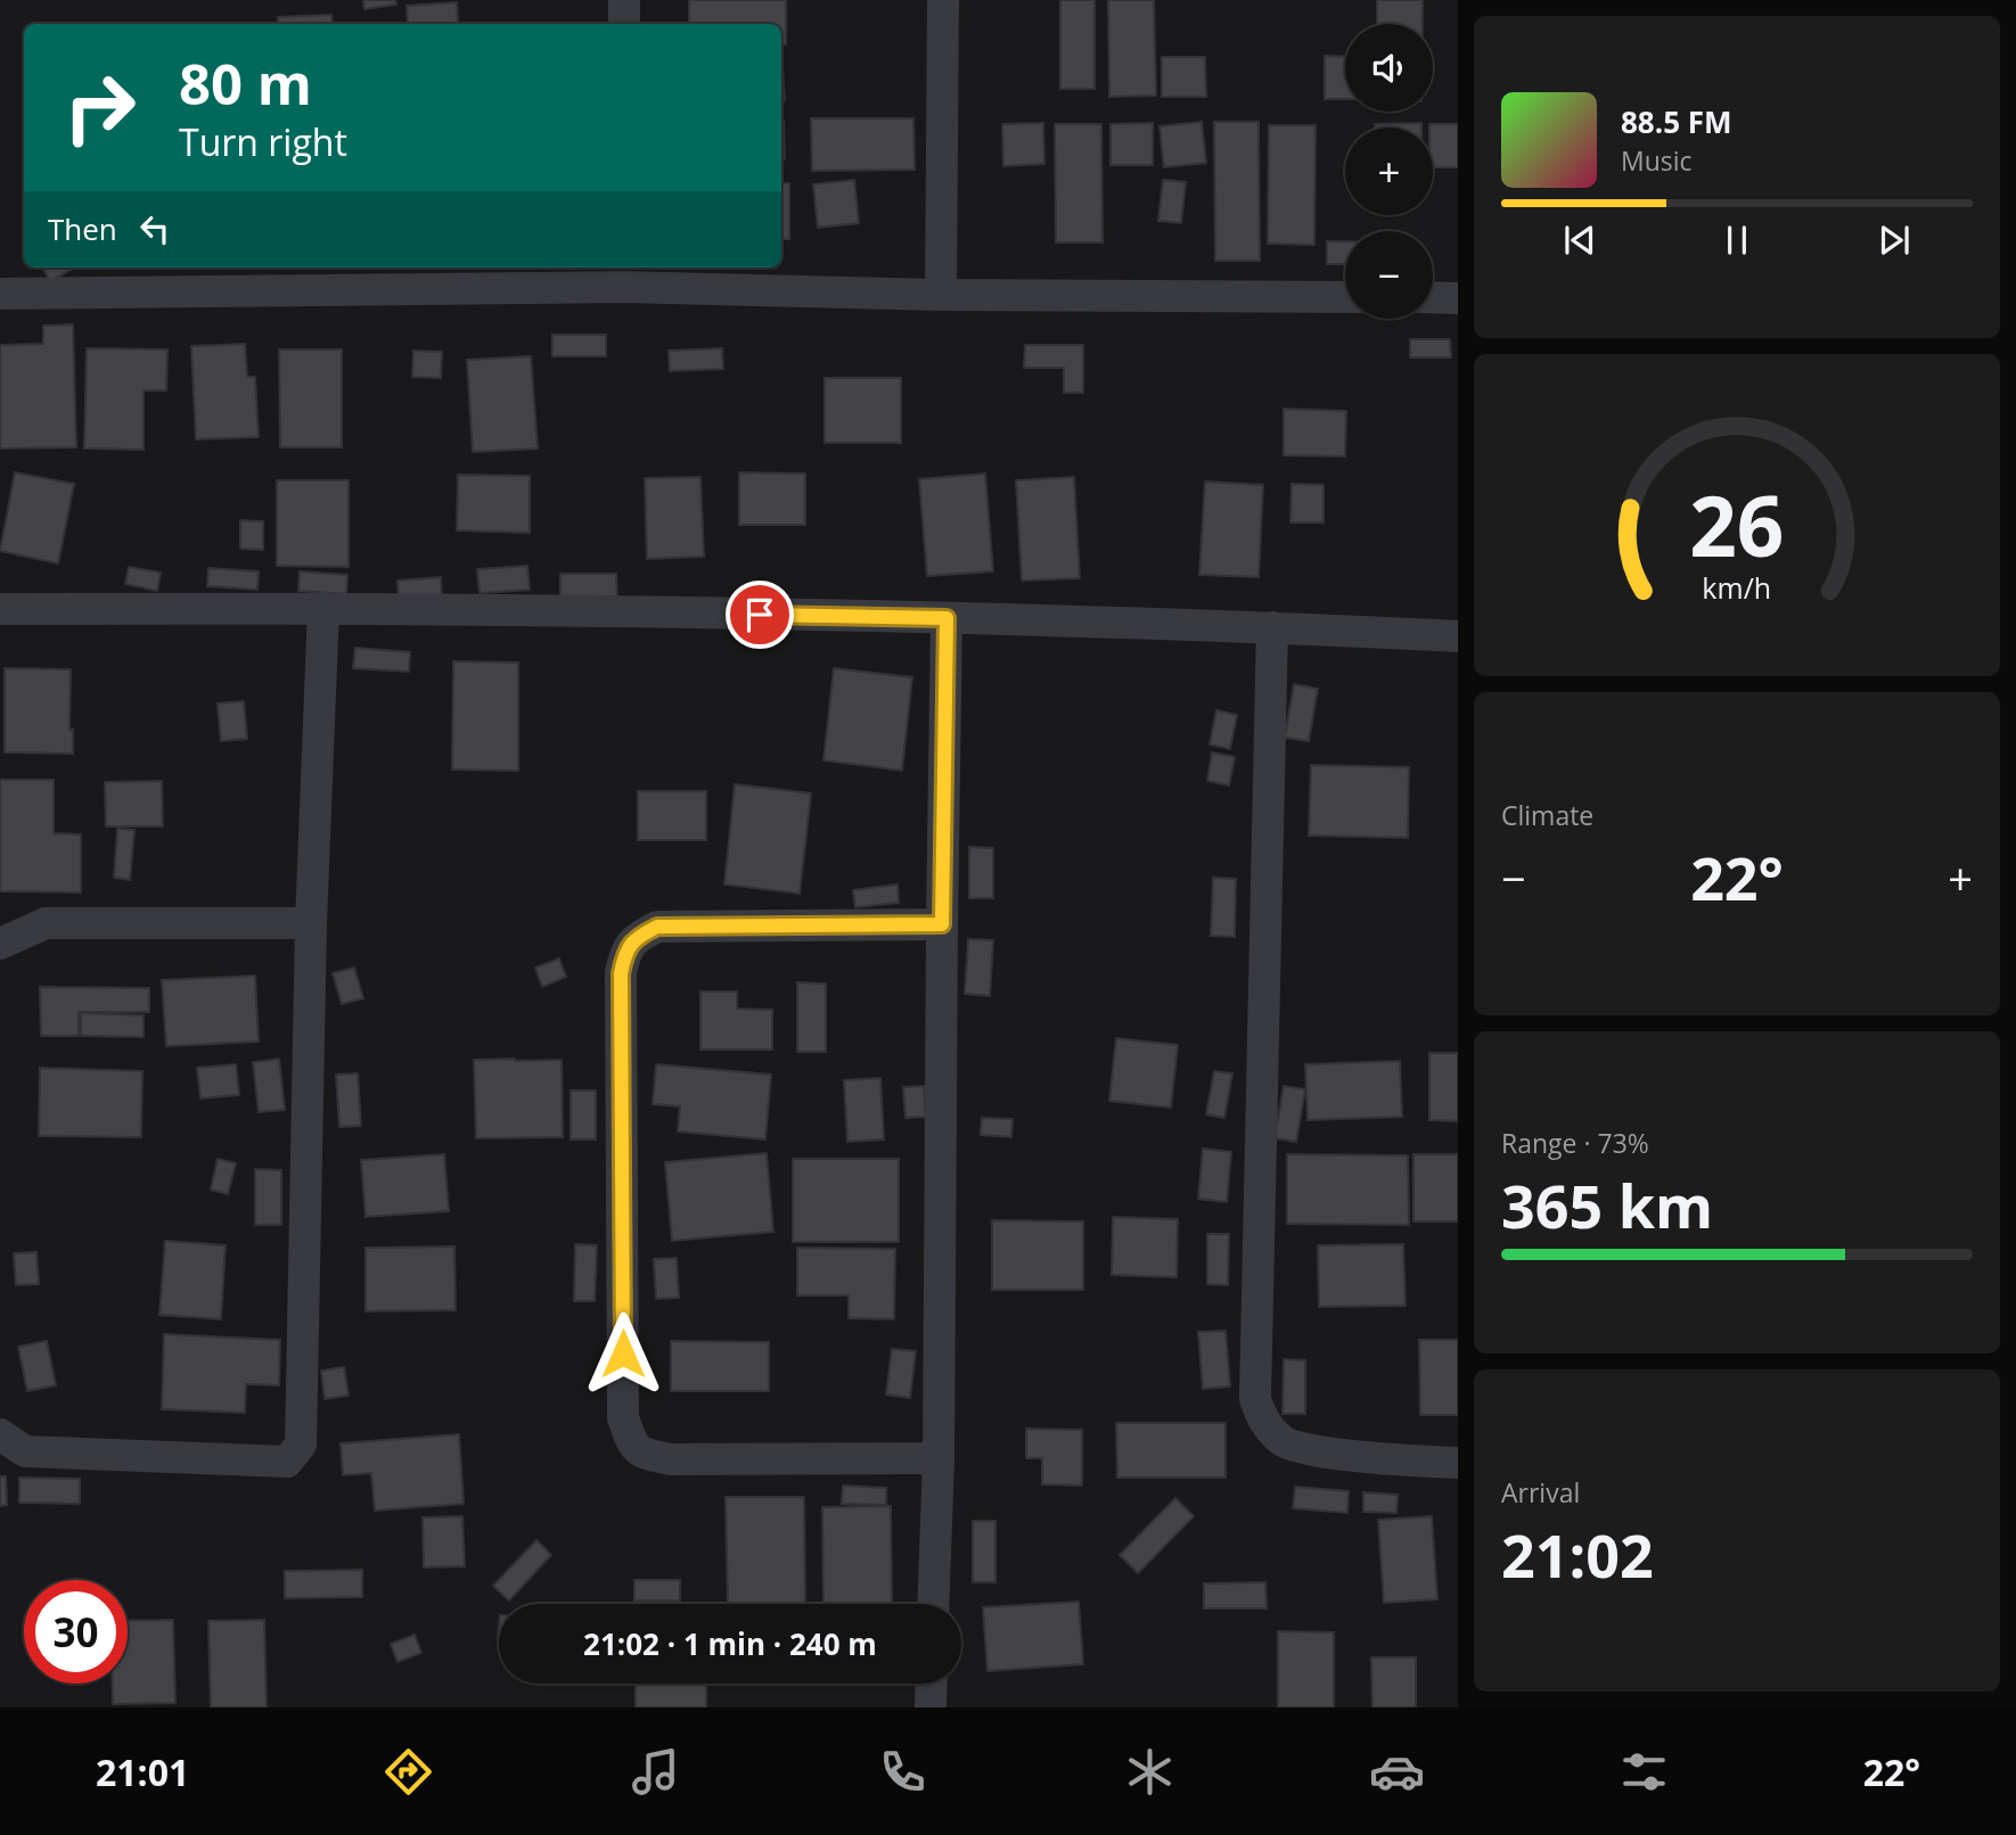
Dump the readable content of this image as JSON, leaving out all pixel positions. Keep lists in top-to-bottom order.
{
  "page": {
    "map_buttons": ["+", "−"],
    "turn": ["80 m", "Turn right"],
    "song": ["88.5 FM", "Music"],
    "then": "Then",
    "tile": [
      "Climate",
      ["Range · 73%", "365 km"],
      ["Arrival", "21:02"]
    ],
    "heat": ["−", "22°", "+"],
    "limit": "30",
    "trip": "21:02 · 1 min · 240 m",
    "tabs": ["21:01", "22°"],
    "gauge": ["26", "km/h"]
  }
}
